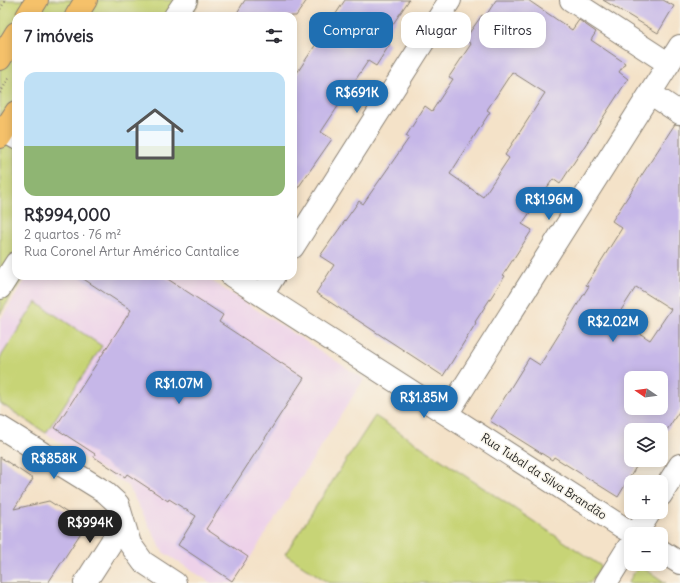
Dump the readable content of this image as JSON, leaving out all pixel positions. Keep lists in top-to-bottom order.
{
  "streets": {
    "street": ["Rua Tubal da Silva Brandão"]
  },
  "north": "left",
  "page": {
    "chip": ["Comprar", "Alugar", "Filtros"],
    "heading": "7 imóveis",
    "list": [
      {
        "name": "R$994,000",
        "note": "2 quartos · 76 m² · Rua Coronel Artur Américo Cantalice"
      }
    ],
    "price": [
      "R$691K",
      "R$1.96M",
      "R$2.02M",
      "R$1.07M",
      "R$1.85M",
      "R$858K",
      "R$994K"
    ],
    "map_buttons": ["+", "−"]
  }
}
